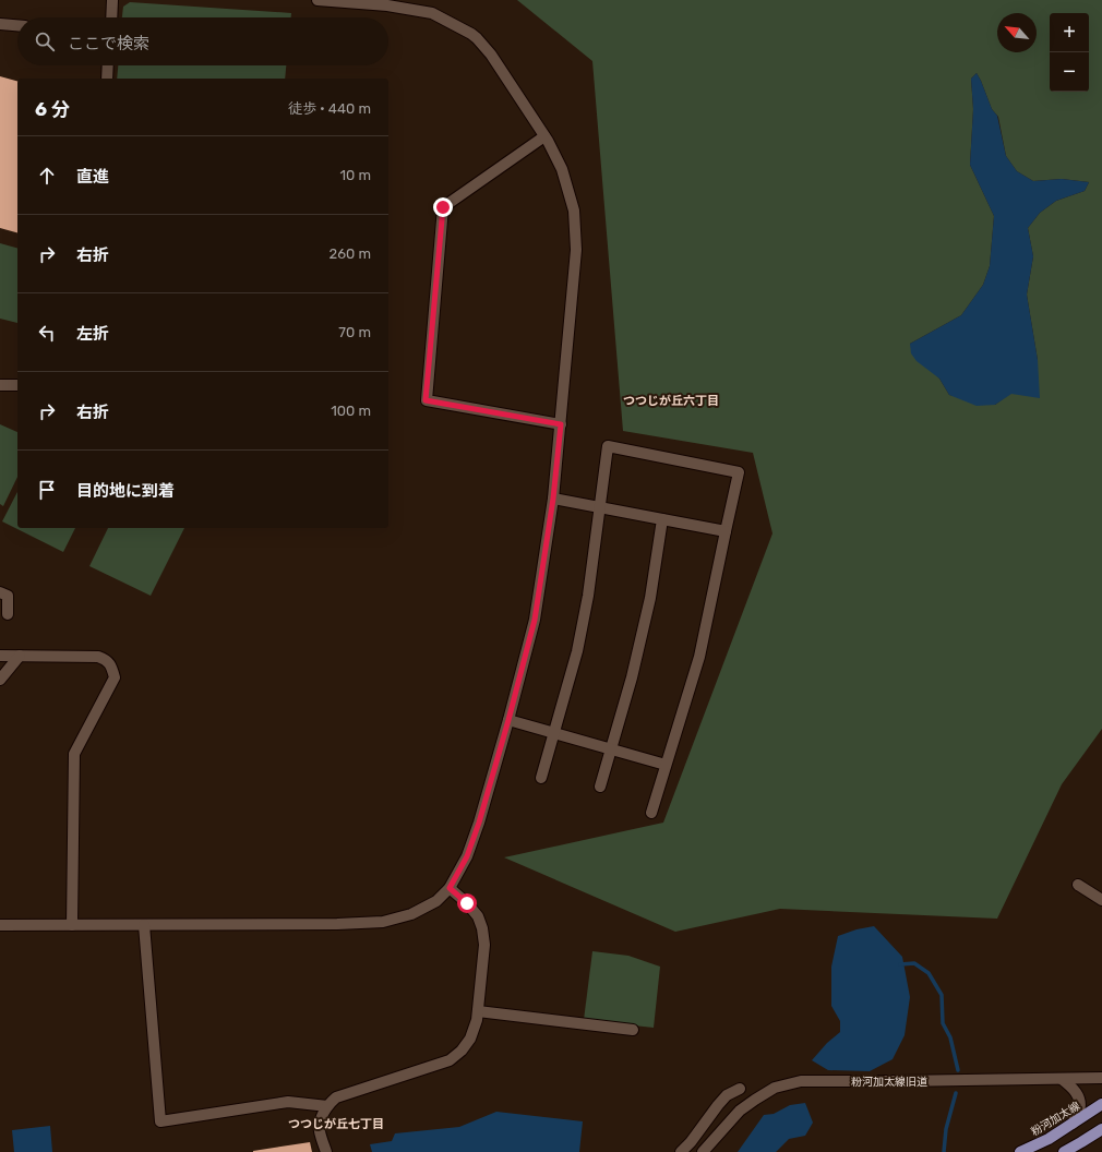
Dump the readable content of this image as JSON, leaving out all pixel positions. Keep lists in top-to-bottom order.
{
  "streets": {
    "main road": ["粉河加太線"],
    "street": ["粉河加太線旧道"]
  },
  "districts": ["つつじが丘六丁目", "つつじが丘七丁目"],
  "north": "top left",
  "page": {
    "map_buttons": ["+", "−"],
    "search": "ここで検索",
    "heading": ["6 分", "徒歩 · 440 m"],
    "list": [
      ["直進", "10 m"],
      ["右折", "260 m"],
      ["左折", "70 m"],
      ["右折", "100 m"],
      "目的地に到着"
    ]
  }
}
